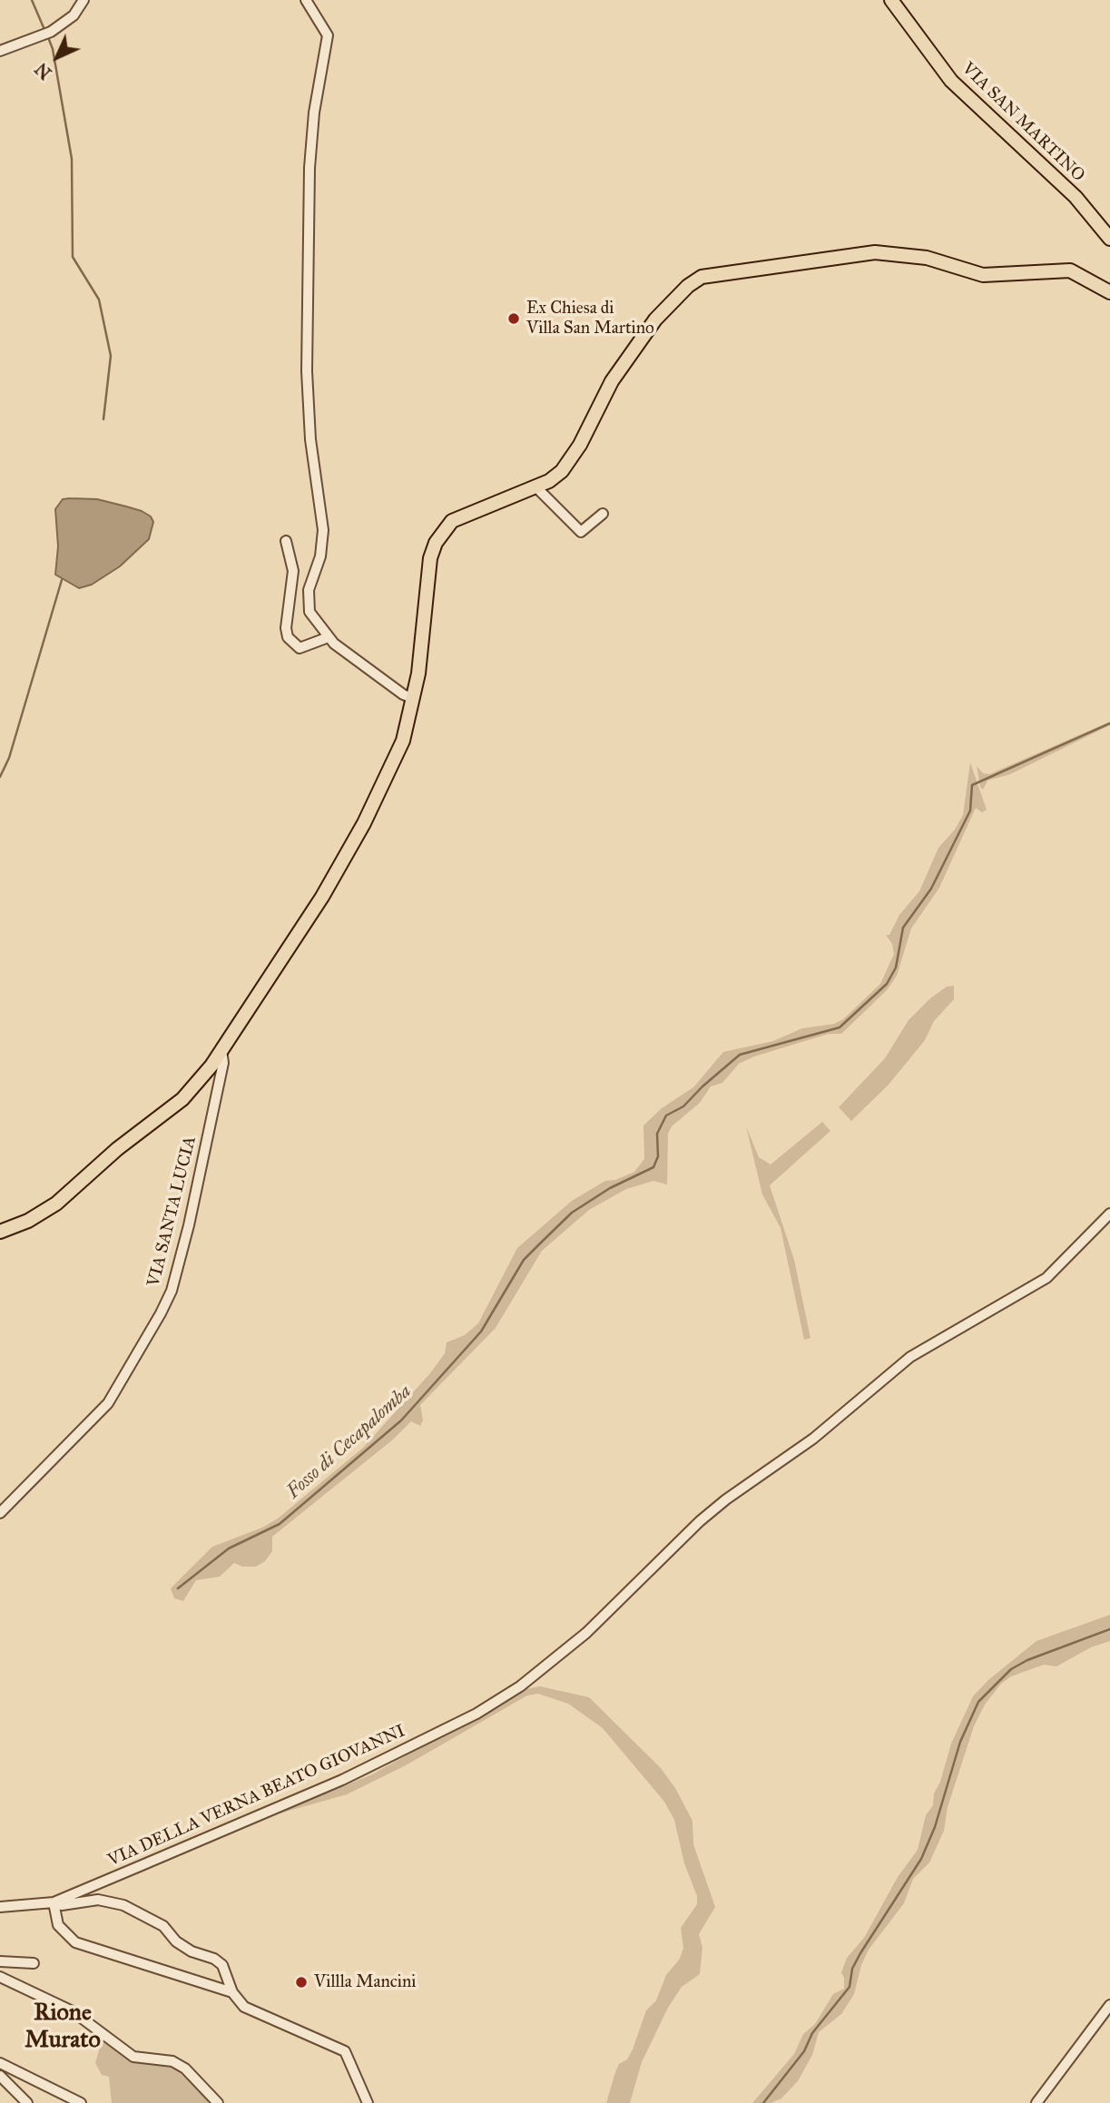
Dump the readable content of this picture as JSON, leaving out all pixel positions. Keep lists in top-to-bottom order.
{
  "streets": {
    "main road": ["VIA SAN MARTINO"],
    "street": ["VIA SANTA LUCIA", "VIA DELLA VERNA BEATO GIOVANNI"]
  },
  "districts": ["Rione Murato"],
  "water": ["Fosso di Cecapalomba"],
  "places": ["Ex Chiesa di Villa San Martino", "Villla Mancini"],
  "north": "bottom left"
}
